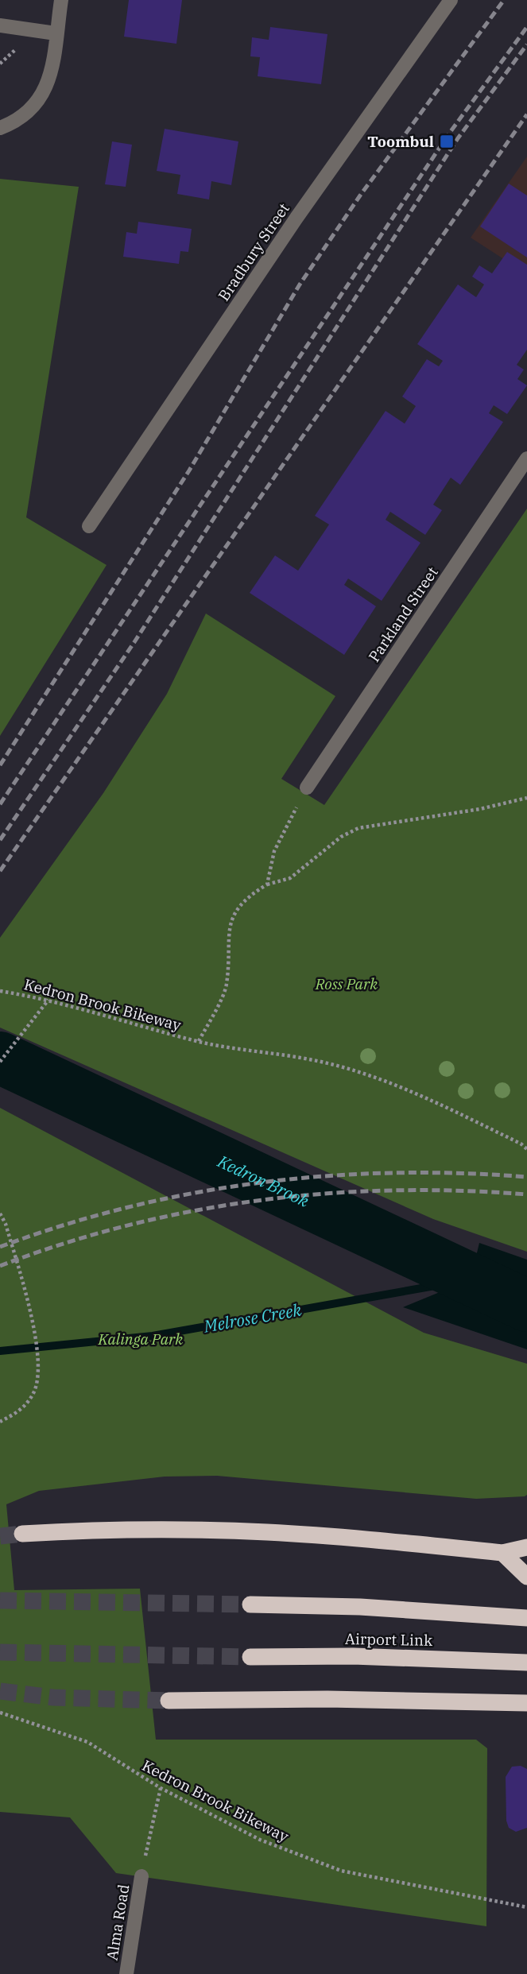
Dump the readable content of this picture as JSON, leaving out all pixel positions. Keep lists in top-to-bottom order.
{
  "streets": {
    "highway": ["Airport Link"],
    "street": ["Bradbury Street", "Parkland Street", "Alma Road"],
    "path": ["Kedron Brook Bikeway"]
  },
  "water": ["Kedron Brook", "Melrose Creek"],
  "parks": ["Ross Park", "Kalinga Park"],
  "places": {
    "transit": ["Toombul"]
  }
}
